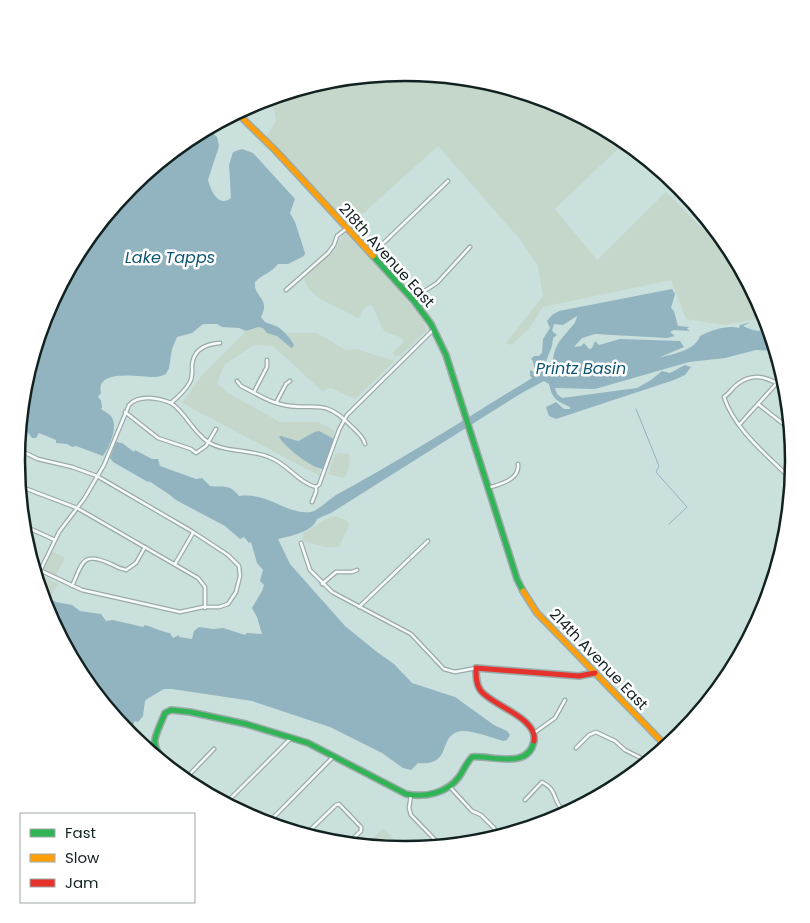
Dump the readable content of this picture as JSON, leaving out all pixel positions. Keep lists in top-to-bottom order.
{
  "streets": {
    "street": ["218th Avenue East", "214th Avenue East"]
  },
  "crossings": [
    ["218th Avenue East", "214th Avenue East"]
  ],
  "water": ["Lake Tapps", "Printz Basin"],
  "legend": ["Fast", "Slow", "Jam"]
}
